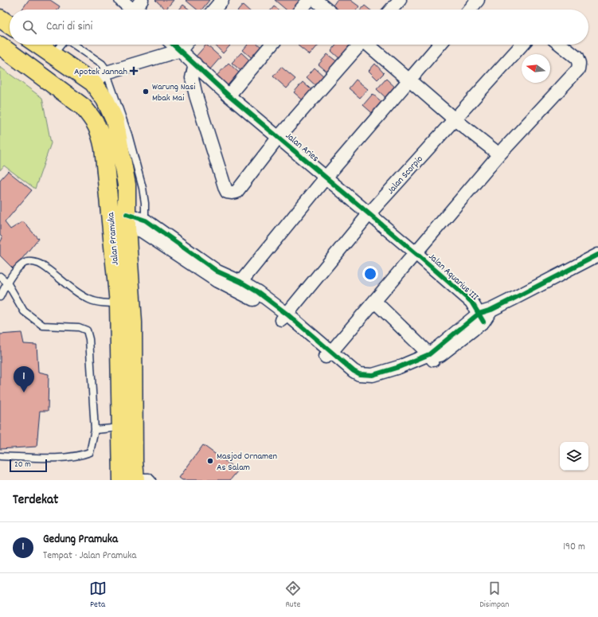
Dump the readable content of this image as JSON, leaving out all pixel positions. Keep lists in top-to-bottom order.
{
  "streets": {
    "main road": ["Jalan Pramuka"],
    "street": ["Jalan Aries", "Jalan Scorpio", "Jalan Aquarius III"]
  },
  "crossings": [
    ["Jalan Aries", "Jalan Scorpio"],
    ["Jalan Aries", "Jalan Aquarius III"]
  ],
  "places": {
    "health": ["Apotek Jannah"],
    "other": ["Warung Nasi Mbak Mai", "Masjod Ornamen As Salam"]
  },
  "scale_bar": "20 m",
  "north": "left",
  "page": {
    "search": "Cari di sini",
    "pins": "1",
    "scale": "20 m",
    "heading": "Terdekat",
    "list": [
      {
        "mark": "1",
        "name": "Gedung Pramuka",
        "note": "Tempat · Jalan Pramuka",
        "value": "190 m"
      }
    ],
    "nav": ["Peta", "Rute", "Disimpan"]
  }
}
